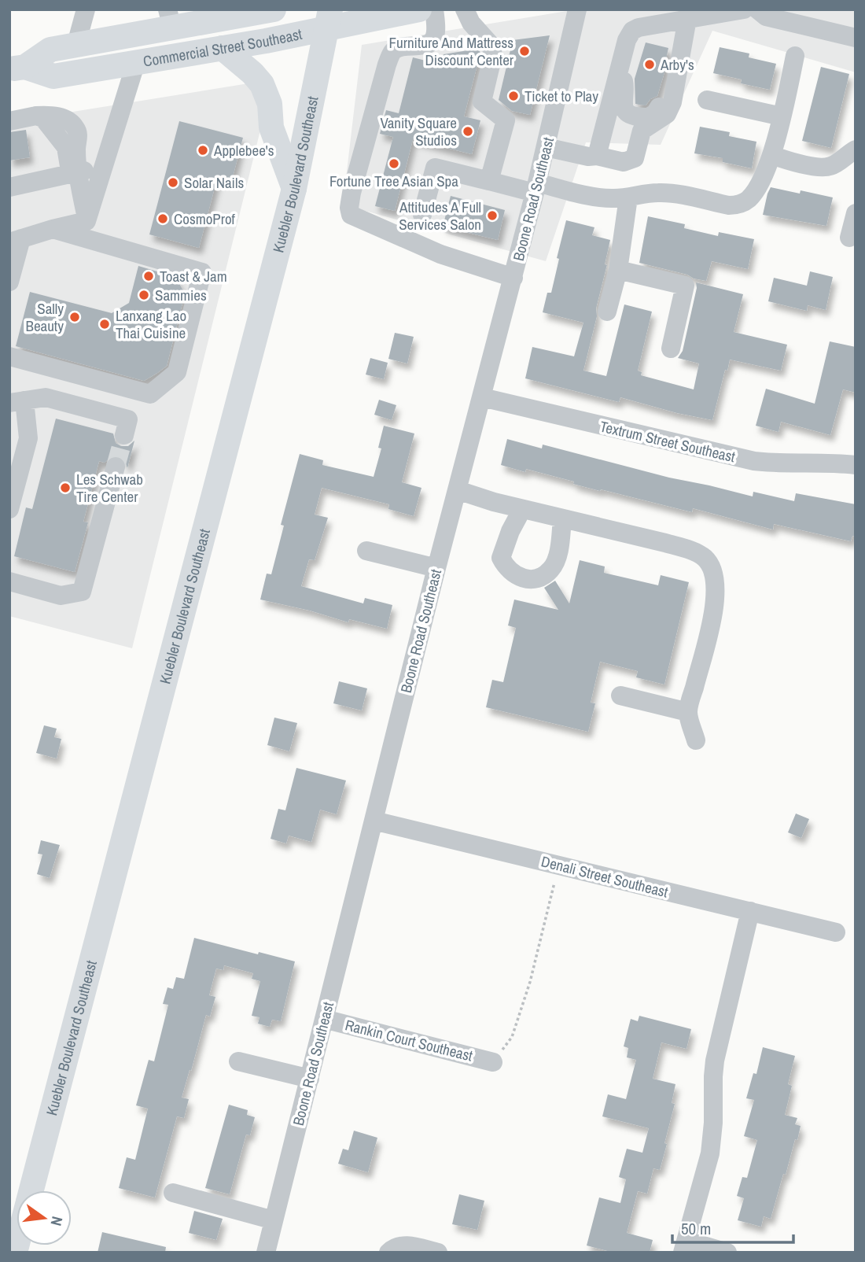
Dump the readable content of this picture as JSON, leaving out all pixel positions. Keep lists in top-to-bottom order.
{
  "streets": {
    "main road": ["Commercial Street Southeast", "Kuebler Boulevard Southeast"],
    "street": [
      "Boone Road Southeast",
      "Textrum Street Southeast",
      "Denali Street Southeast",
      "Rankin Court Southeast"
    ]
  },
  "crossings": [
    ["Commercial Street Southeast", "Kuebler Boulevard Southeast"],
    ["Boone Road Southeast", "Textrum Street Southeast"],
    ["Boone Road Southeast", "Denali Street Southeast"],
    ["Boone Road Southeast", "Rankin Court Southeast"]
  ],
  "places": [
    "Furniture And Mattress Discount Center",
    "Arby's",
    "Ticket to Play",
    "Vanity Square Studios",
    "Applebee's",
    "Fortune Tree Asian Spa",
    "Solar Nails",
    "Attitudes A Full Services Salon",
    "CosmoProf",
    "Toast & Jam",
    "Sammies",
    "Sally Beauty",
    "Lanxang Lao Thai Cuisine",
    "Les Schwab Tire Center"
  ],
  "scale_bar": "50 m",
  "north": "right"
}
